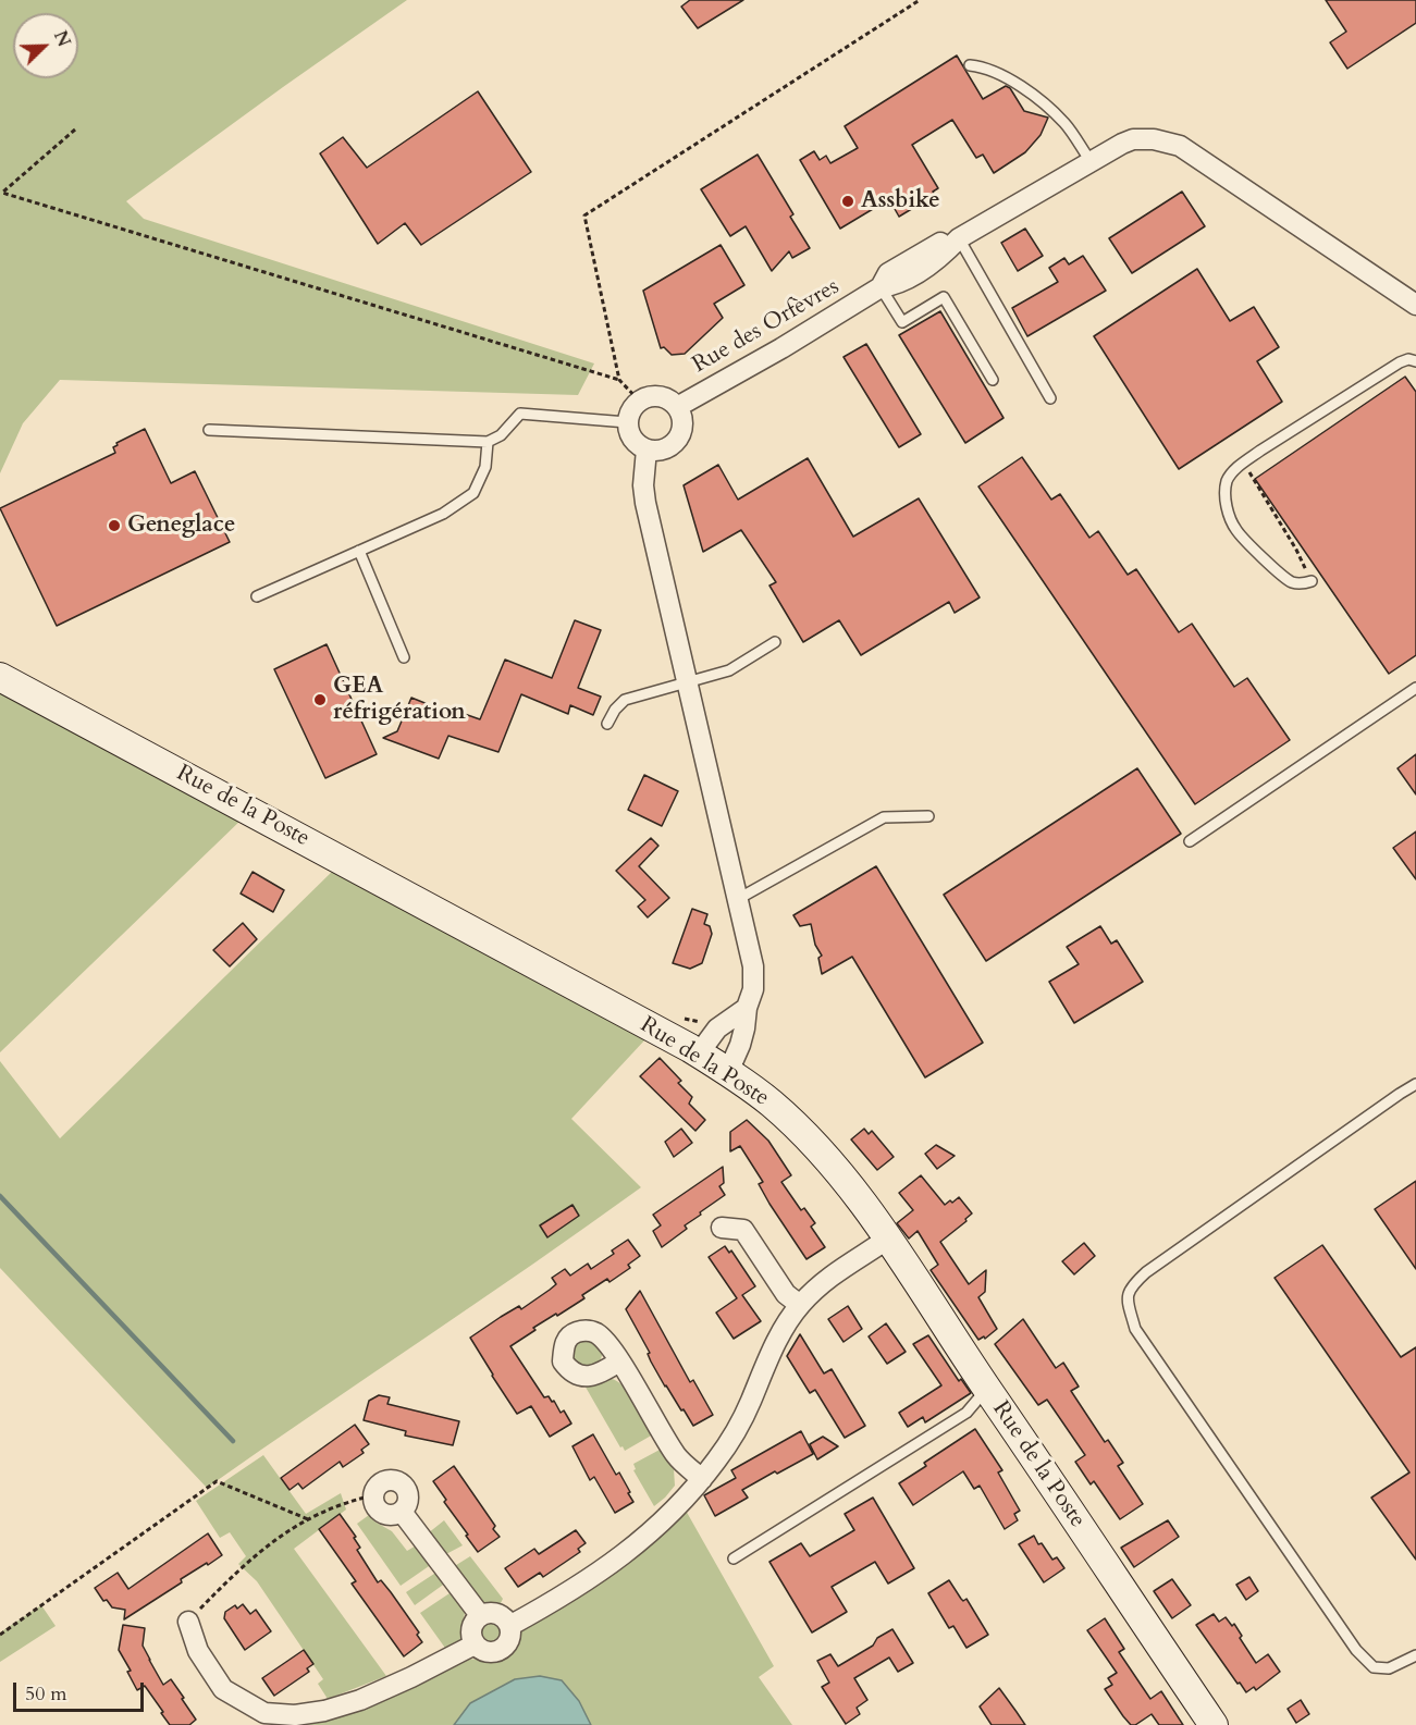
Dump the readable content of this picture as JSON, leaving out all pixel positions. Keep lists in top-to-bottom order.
{
  "streets": {
    "street": ["Rue des Orfèvres", "Rue de la Poste"]
  },
  "places": ["Assbike", "Geneglace", "GEA réfrigération"],
  "scale_bar": "50 m",
  "north": "top right"
}
